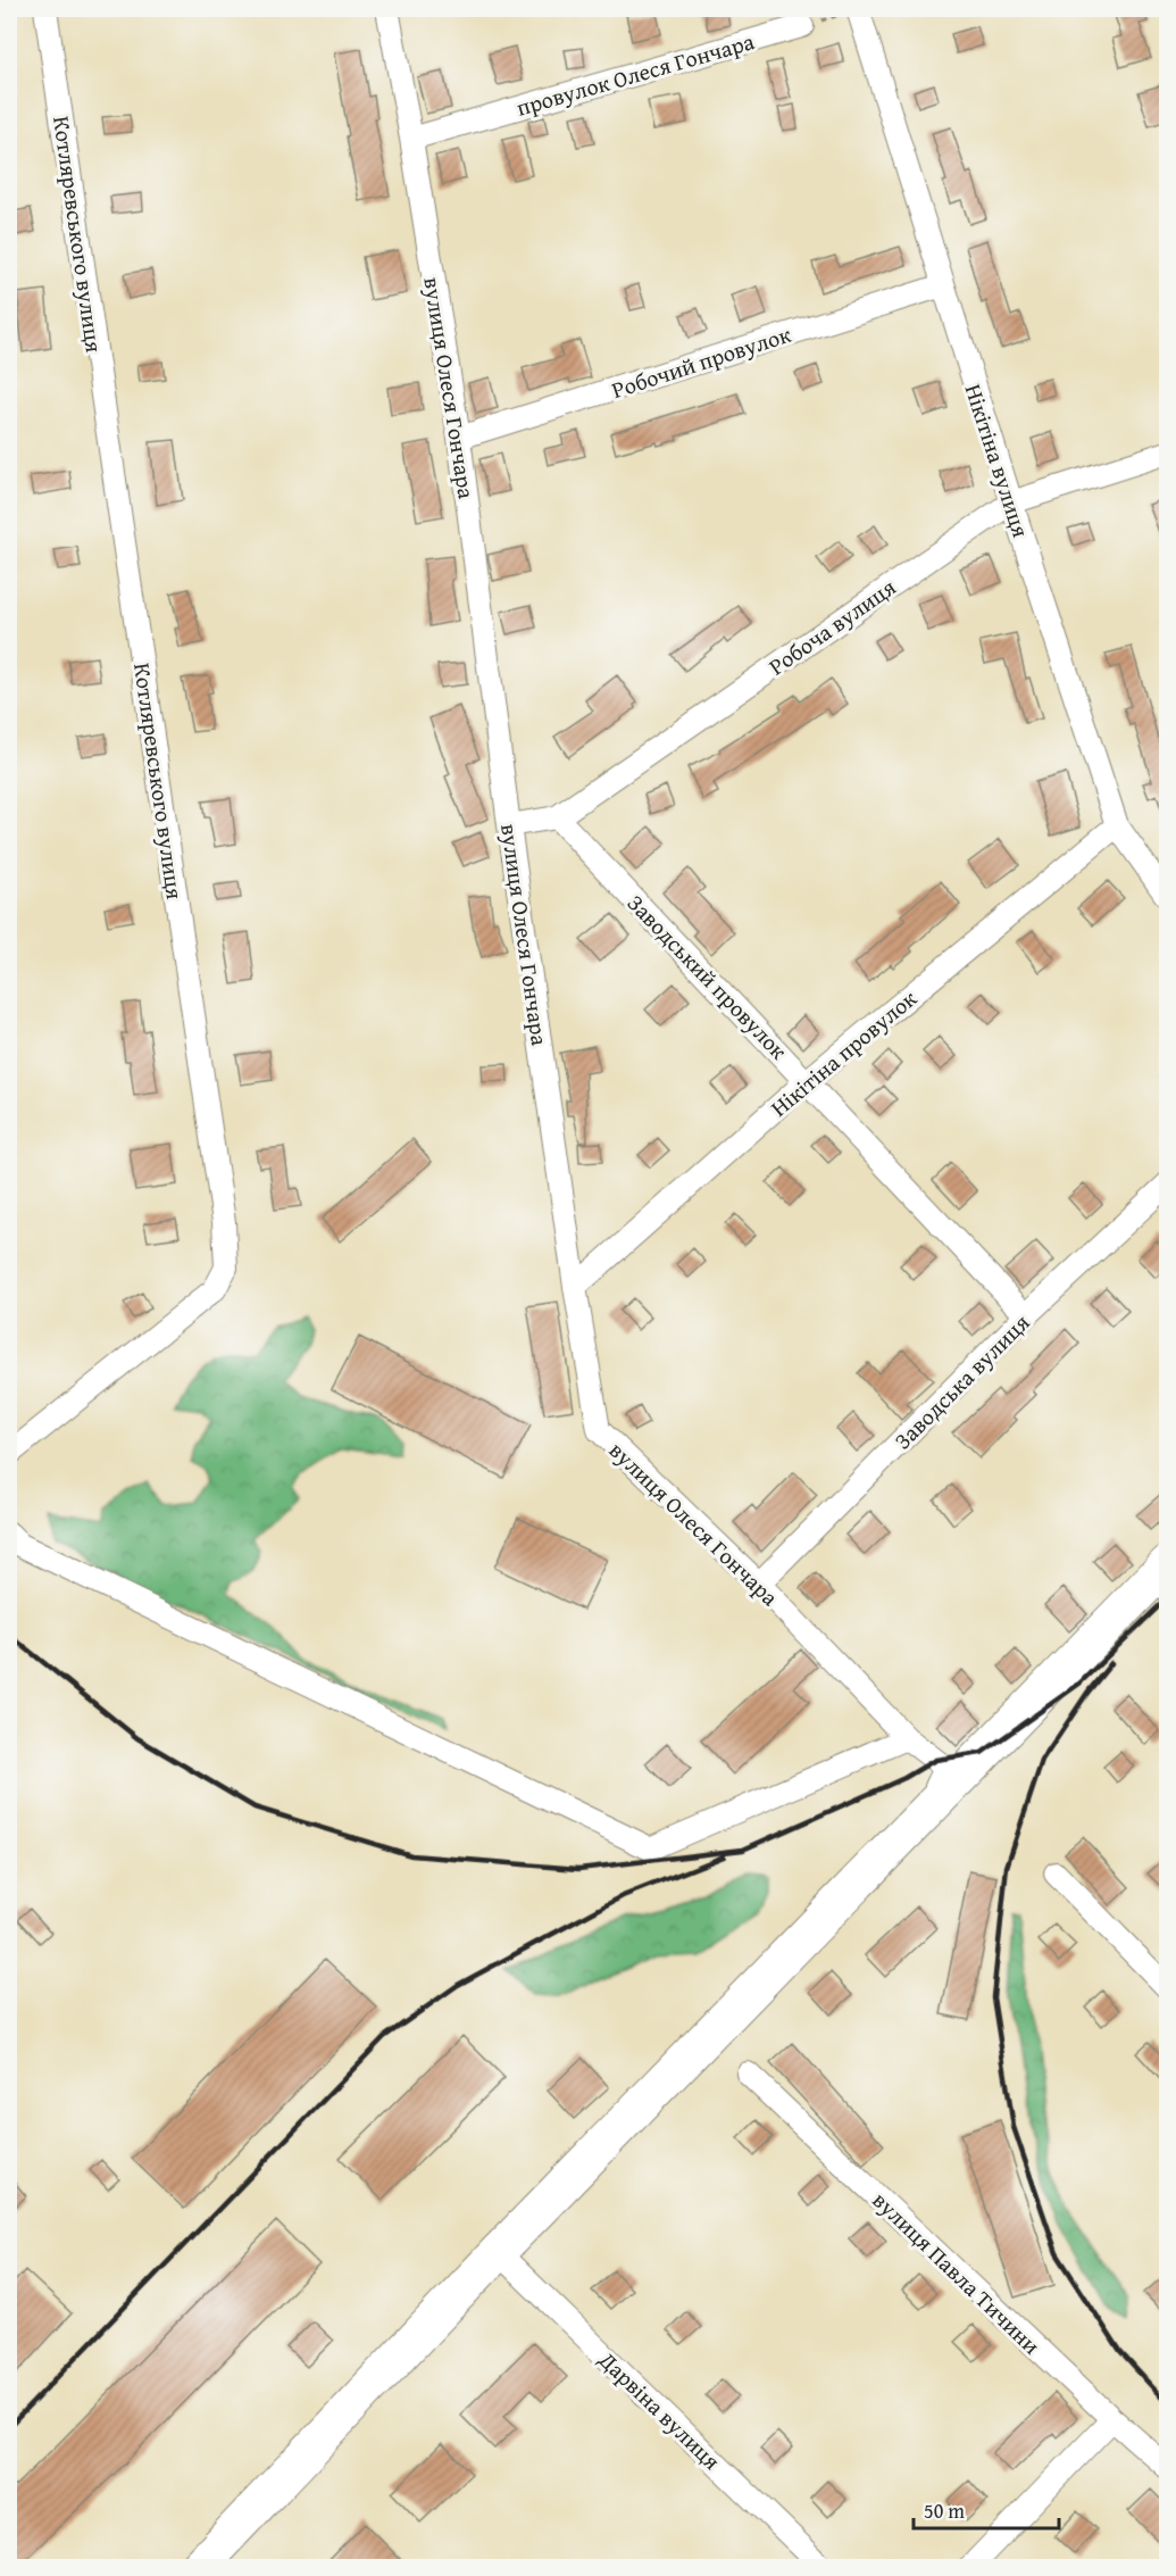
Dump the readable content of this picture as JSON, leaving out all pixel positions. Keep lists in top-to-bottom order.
{
  "streets": {
    "street": [
      "провулок Олеся Гончара",
      "Котляревського вулиця",
      "Робочий провулок",
      "вулиця Олеся Гончара",
      "Нікітіна вулиця",
      "Робоча вулиця",
      "Заводський провулок",
      "Нікітіна провулок",
      "Заводська вулиця",
      "вулиця Павла Тичини",
      "Дарвіна вулиця"
    ]
  },
  "crossings": [
    ["провулок Олеся Гончара", "вулиця Олеся Гончара"],
    ["Робочий провулок", "вулиця Олеся Гончара"],
    ["Робочий провулок", "Нікітіна вулиця"],
    ["вулиця Олеся Гончара", "Робоча вулиця"],
    ["вулиця Олеся Гончара", "Нікітіна провулок"],
    ["вулиця Олеся Гончара", "Заводська вулиця"],
    ["Нікітіна вулиця", "Робоча вулиця"],
    ["Нікітіна вулиця", "Нікітіна провулок"],
    ["Робоча вулиця", "Заводський провулок"],
    ["Заводський провулок", "Нікітіна провулок"],
    ["Заводський провулок", "Заводська вулиця"]
  ],
  "scale_bar": "50 m"
}
